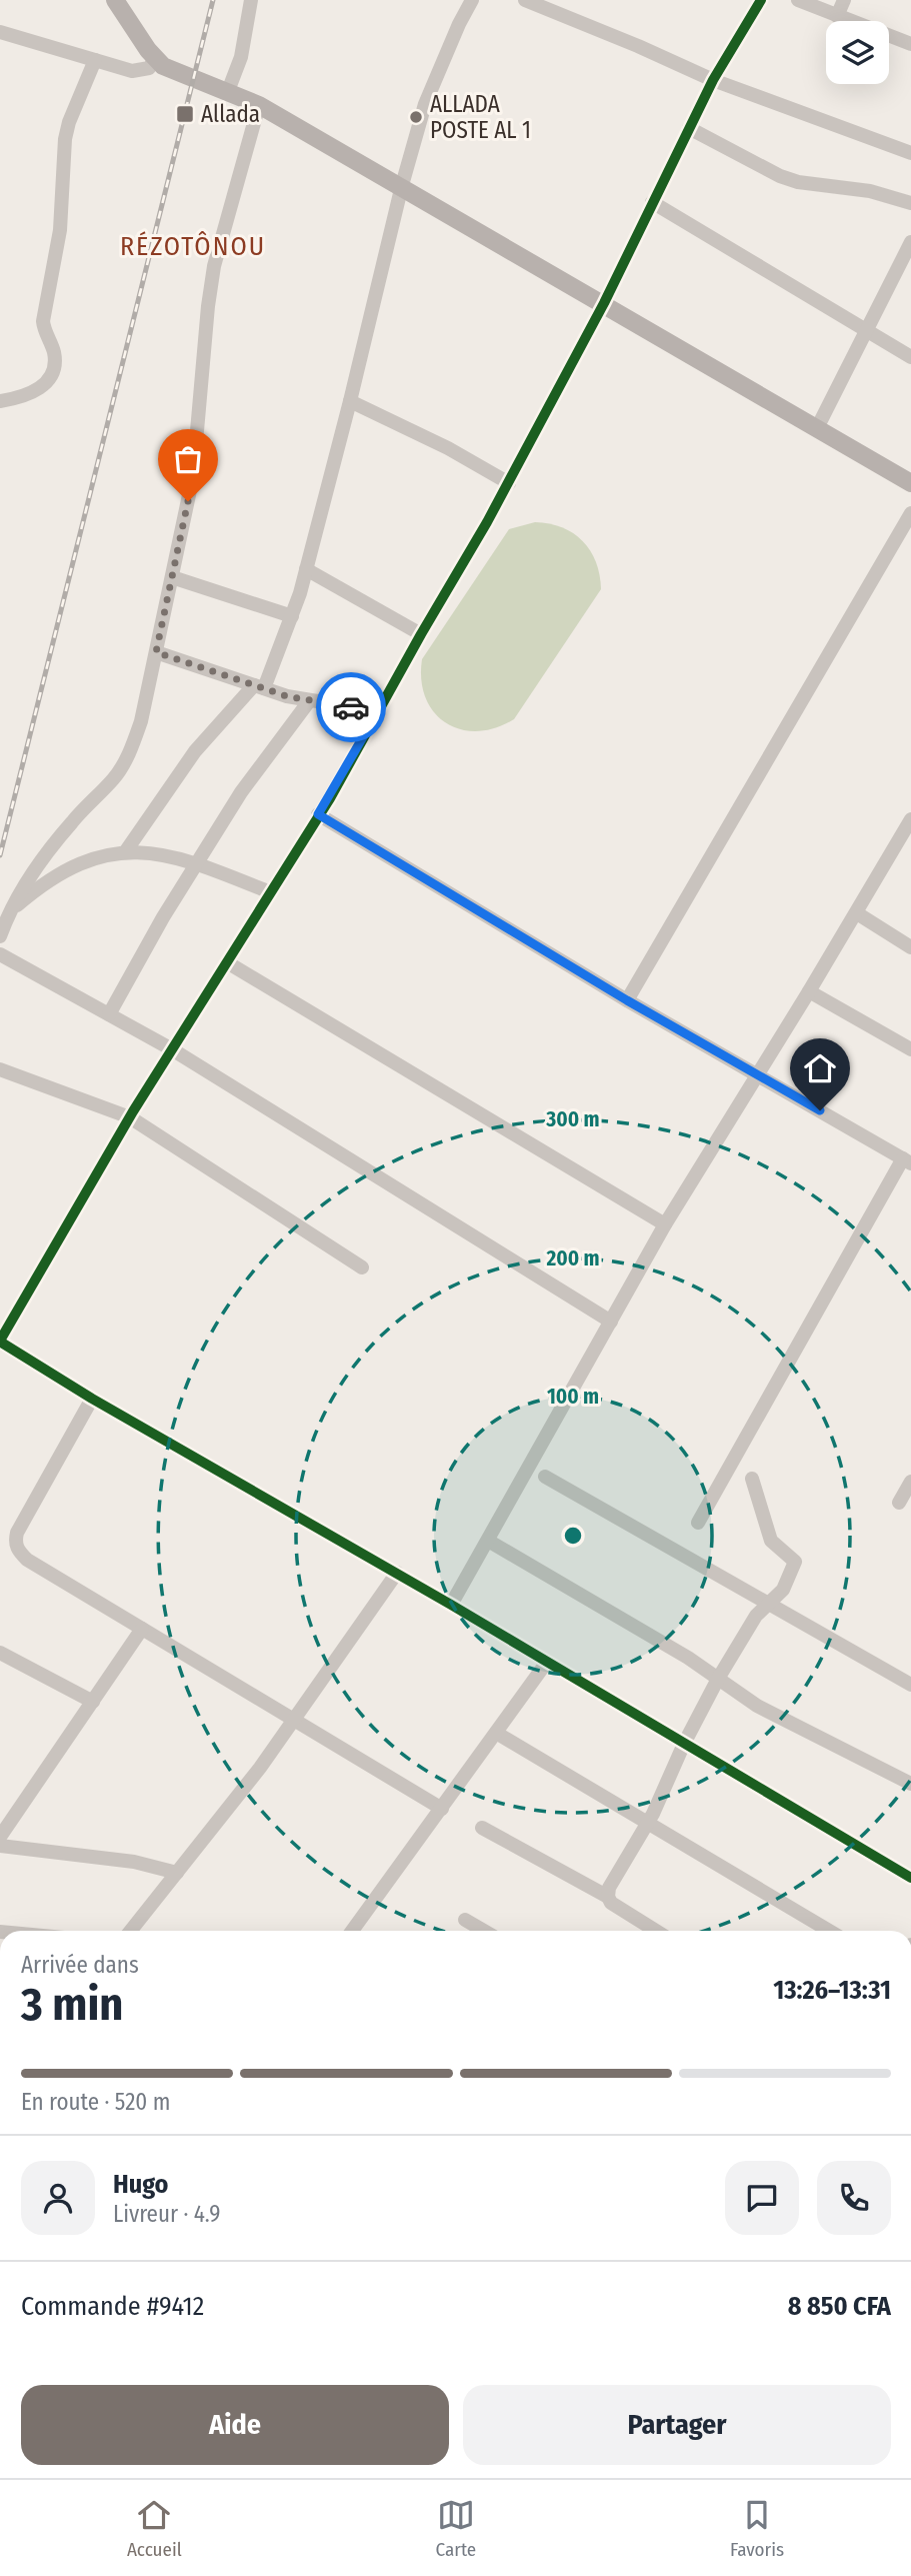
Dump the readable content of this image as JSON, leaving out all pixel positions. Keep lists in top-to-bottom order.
{
  "districts": ["RÉZOTÔNOU"],
  "places": {
    "transit": ["Allada"],
    "other": ["ALLADA POSTE AL 1"]
  },
  "page": {
    "heading": ["3 min", "Arrivée dans", "13:26–13:31"],
    "panel": [
      "Hugo",
      "Livreur · 4.9",
      "Commande #9412",
      "8 850 CFA"
    ],
    "bar": "En route · 520 m",
    "buttons": ["Aide", "Partager"],
    "tabs": ["Accueil", "Carte", "Favoris"]
  },
  "rings": ["300 m", "200 m", "100 m"]
}
